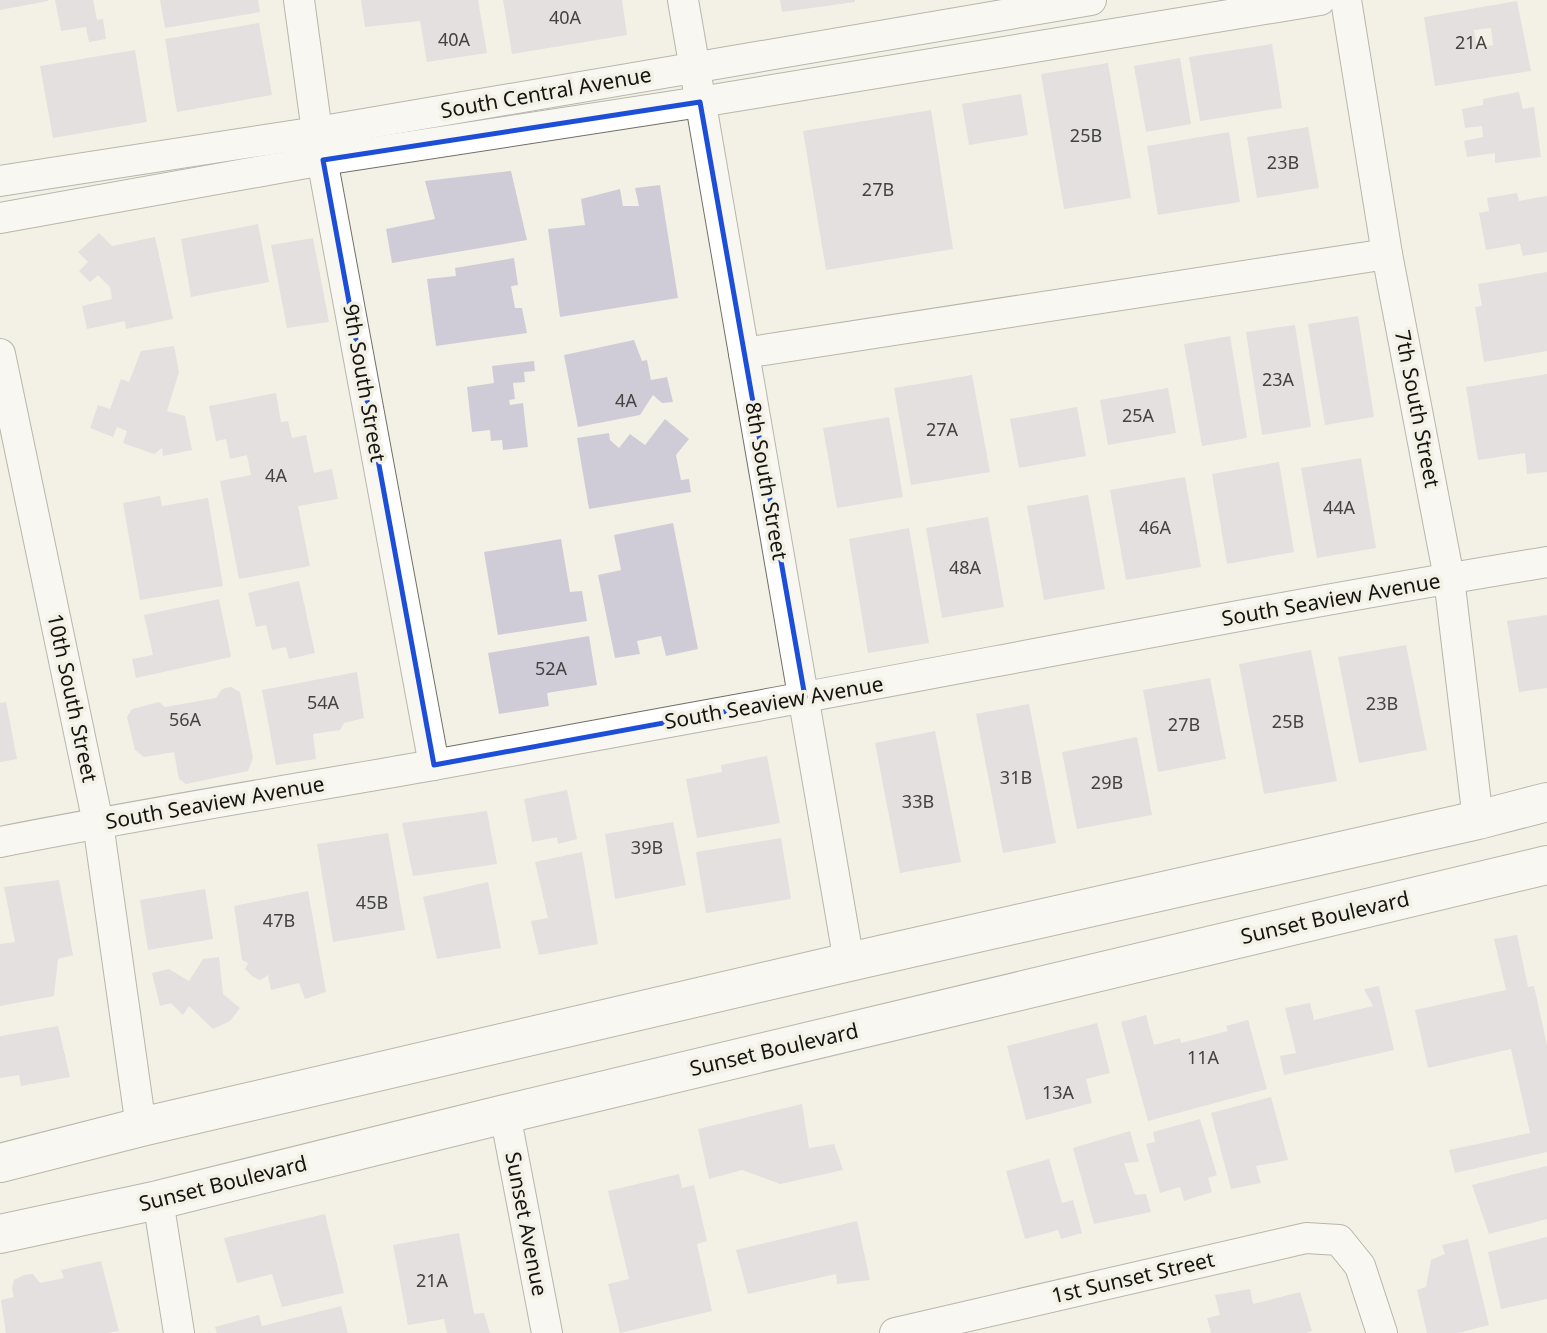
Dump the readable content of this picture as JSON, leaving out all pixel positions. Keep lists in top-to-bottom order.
{
  "streets": {
    "main road": ["Sunset Boulevard"],
    "street": [
      "South Central Avenue",
      "9th South Street",
      "7th South Street",
      "8th South Street",
      "South Seaview Avenue",
      "10th South Street",
      "Sunset Avenue",
      "1st Sunset Street"
    ]
  },
  "crossings": [
    ["South Central Avenue", "9th South Street"],
    ["South Central Avenue", "8th South Street"],
    ["9th South Street", "South Seaview Avenue"],
    ["7th South Street", "South Seaview Avenue"],
    ["8th South Street", "South Seaview Avenue"],
    ["South Seaview Avenue", "10th South Street"],
    ["Sunset Boulevard", "Sunset Avenue"]
  ],
  "house_numbers": [
    "40A",
    "40A",
    "21A",
    "25B",
    "23B",
    "27B",
    "23A",
    "4A",
    "25A",
    "27A",
    "4A",
    "44A",
    "46A",
    "48A",
    "52A",
    "54A",
    "23B",
    "56A",
    "25B",
    "27B",
    "31B",
    "29B",
    "33B",
    "39B",
    "45B",
    "47B",
    "11A",
    "13A",
    "21A"
  ]
}
